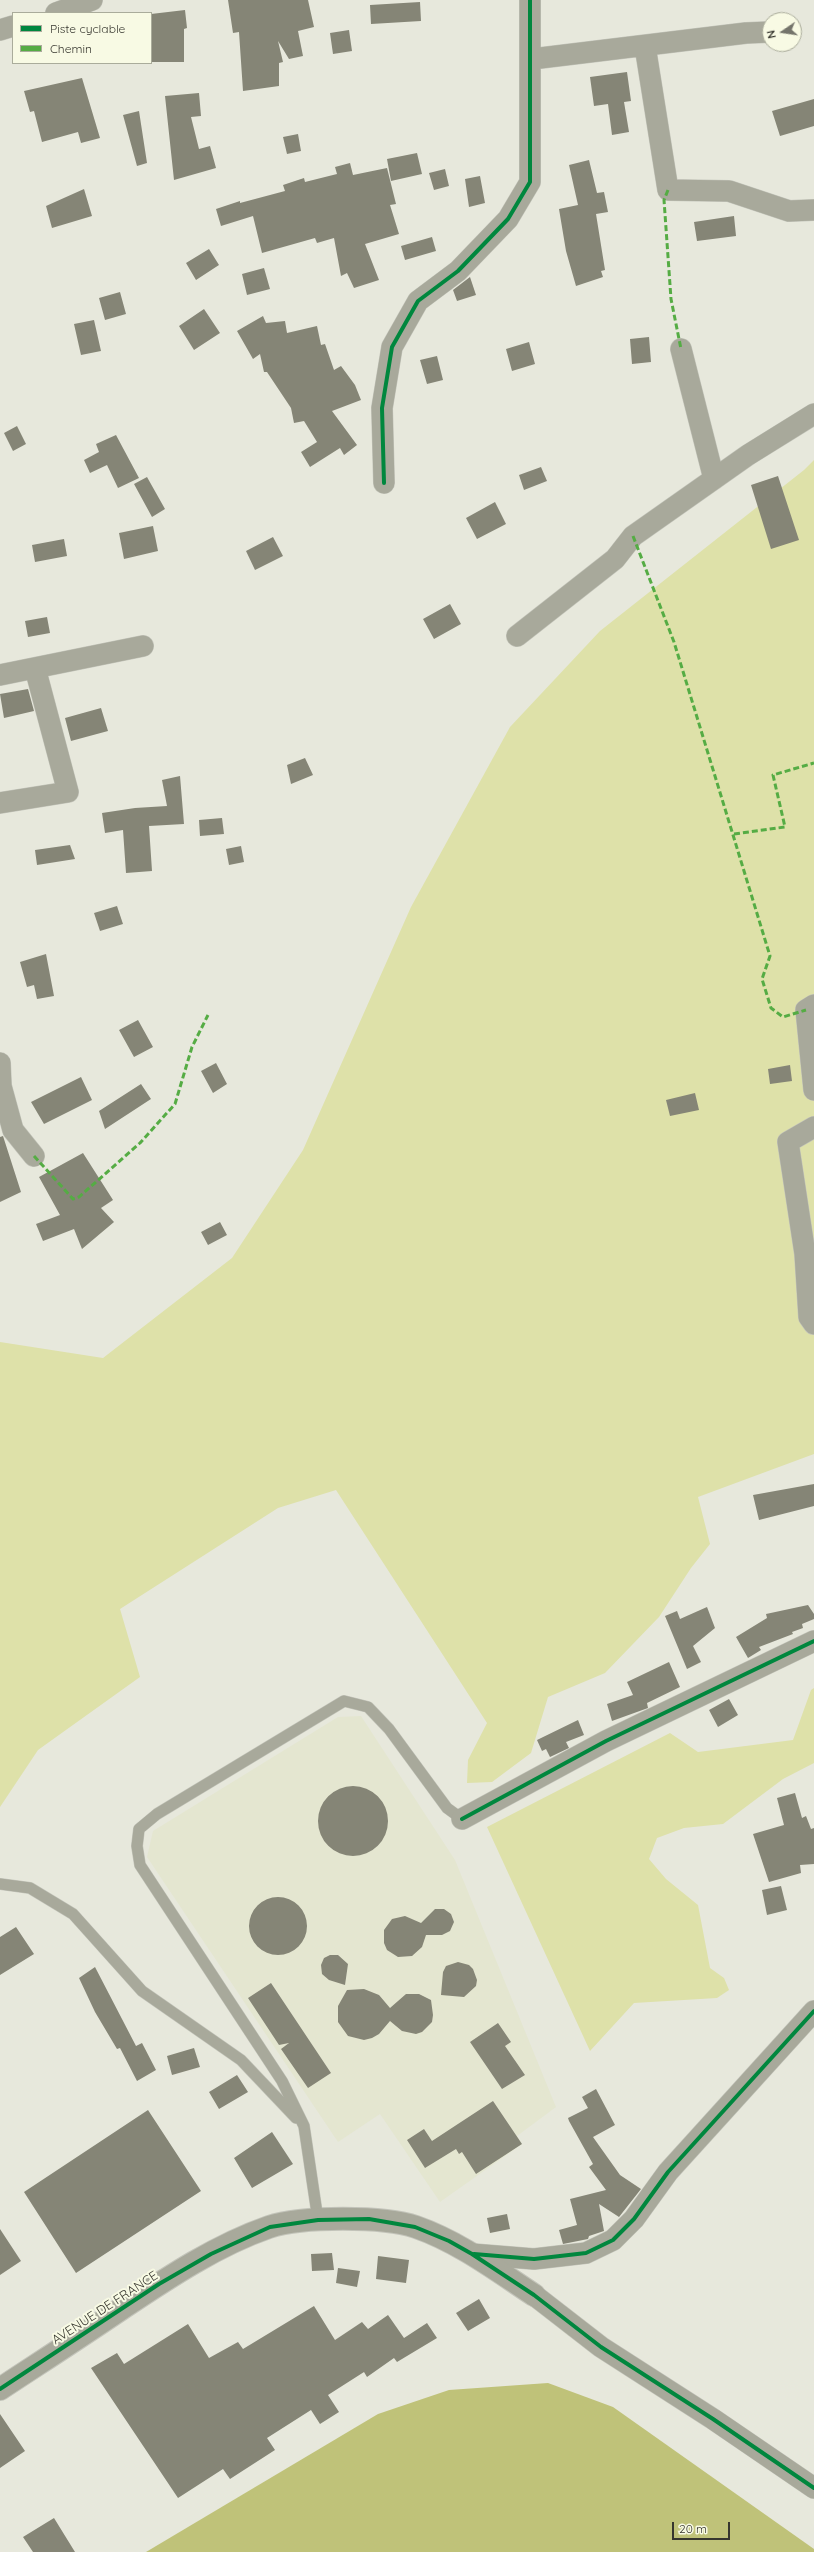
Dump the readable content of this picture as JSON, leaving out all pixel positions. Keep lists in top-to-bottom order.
{
  "streets": {
    "street": ["AVENUE DE FRANCE"]
  },
  "legend": ["Piste cyclable", "Chemin"],
  "scale_bar": "20 m",
  "north": "left"
}
